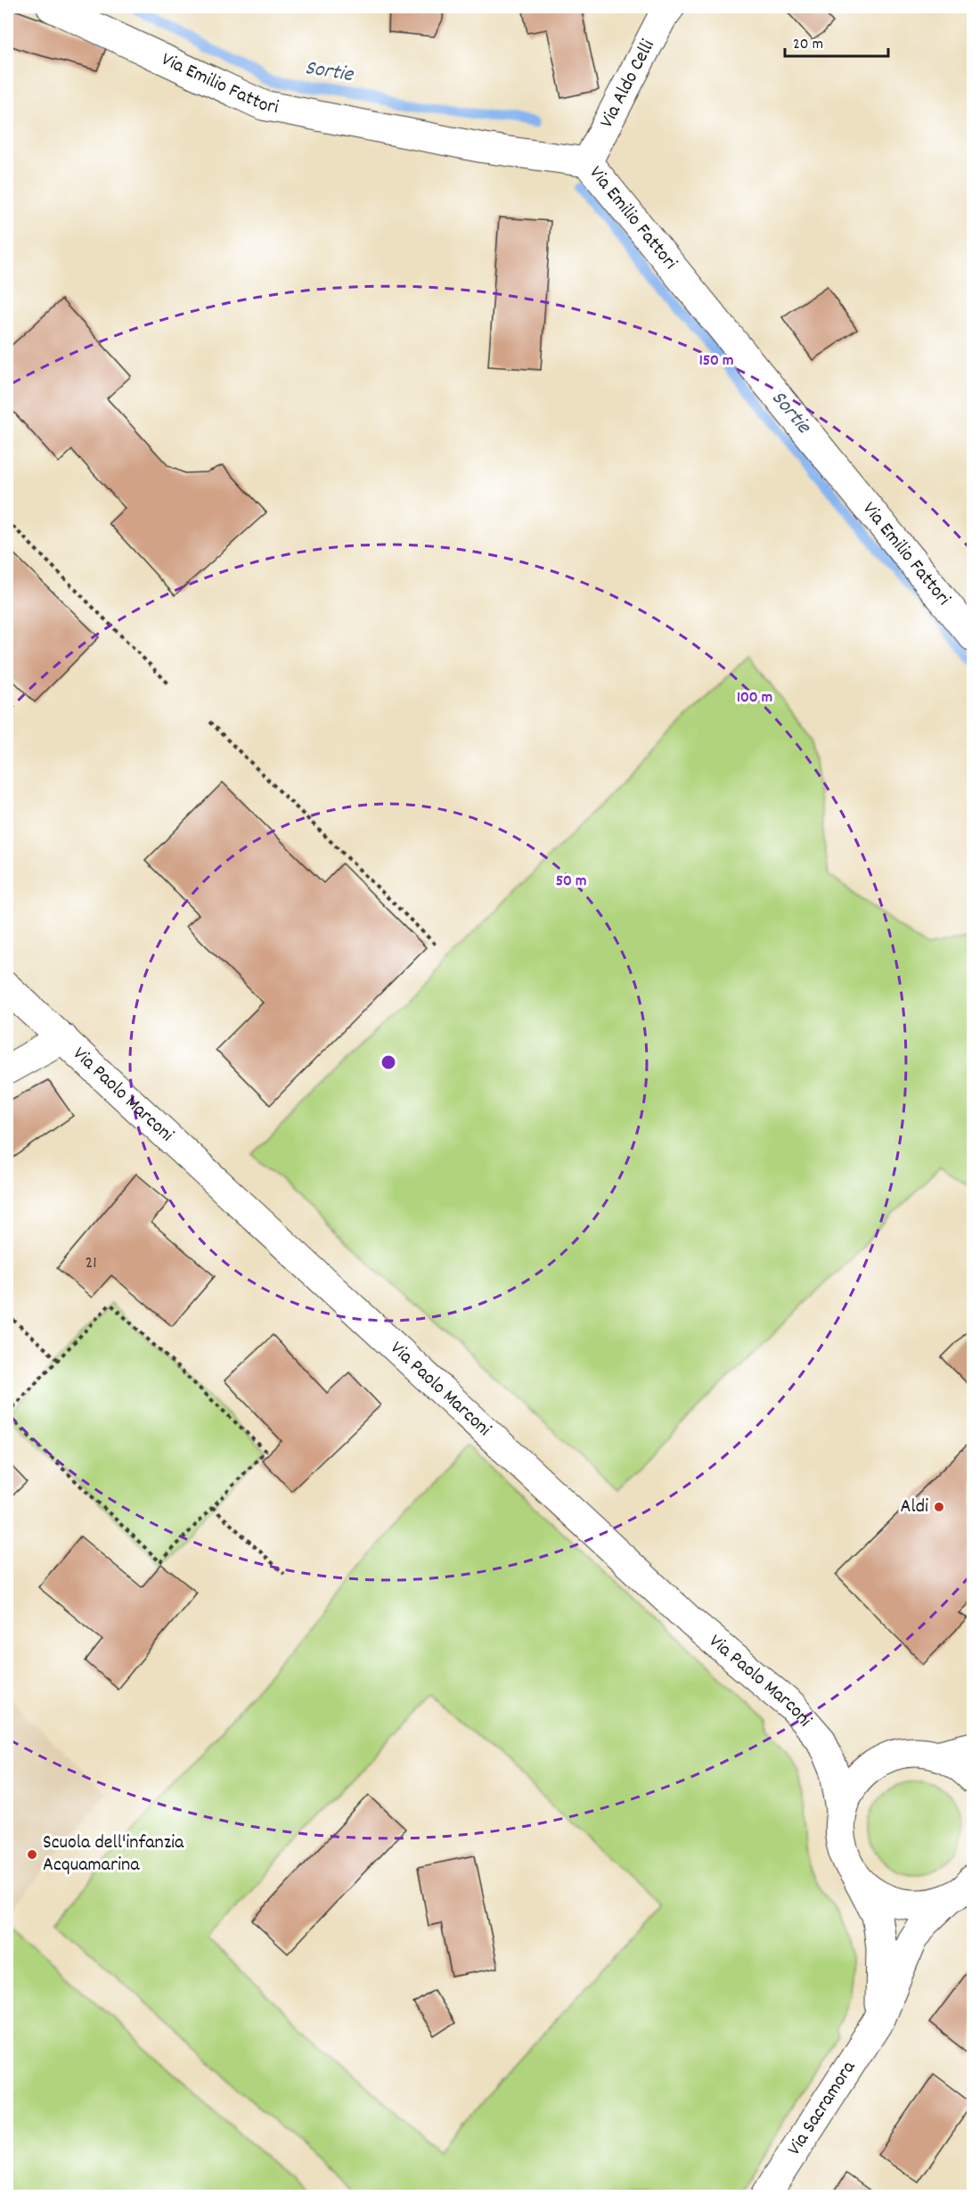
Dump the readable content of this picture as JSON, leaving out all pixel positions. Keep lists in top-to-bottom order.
{
  "streets": {
    "street": [
      "Via Emilio Fattori",
      "Via Aldo Celli",
      "Via Paolo Marconi",
      "Via Sacramora"
    ]
  },
  "crossings": [
    ["Via Emilio Fattori", "Via Aldo Celli"]
  ],
  "water": ["Sortie"],
  "places": ["Aldi", "Scuola dell'infanzia Acquamarina"],
  "house_numbers": ["21"],
  "scale_bar": "20 m",
  "rings": ["150 m", "100 m", "50 m"]
}
